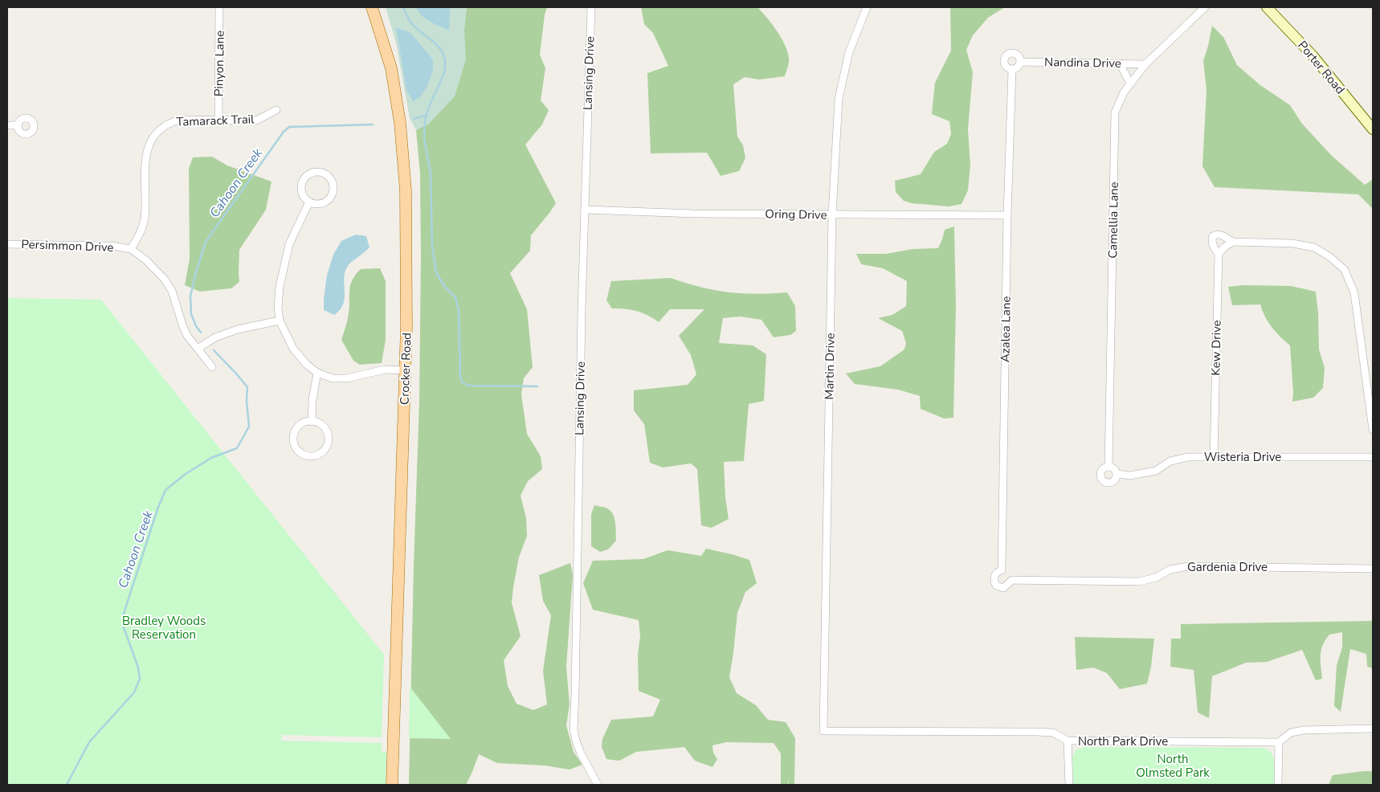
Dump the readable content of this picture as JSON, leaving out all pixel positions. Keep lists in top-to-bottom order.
{
  "streets": {
    "main road": ["Porter Road", "Crocker Road"],
    "street": [
      "Nandina Drive",
      "Pinyon Lane",
      "Lansing Drive",
      "Tamarack Trail",
      "Oring Drive",
      "Camellia Lane",
      "Persimmon Drive",
      "Azalea Lane",
      "Kew Drive",
      "Martin Drive",
      "Wisteria Drive",
      "Gardenia Drive",
      "North Park Drive"
    ]
  },
  "crossings": [
    ["Nandina Drive", "Camellia Lane"],
    ["Nandina Drive", "Azalea Lane"],
    ["Pinyon Lane", "Tamarack Trail"],
    ["Lansing Drive", "Oring Drive"],
    ["Tamarack Trail", "Persimmon Drive"],
    ["Oring Drive", "Azalea Lane"],
    ["Oring Drive", "Martin Drive"],
    ["Camellia Lane", "Wisteria Drive"],
    ["Azalea Lane", "Gardenia Drive"],
    ["Kew Drive", "Wisteria Drive"],
    ["Martin Drive", "North Park Drive"]
  ],
  "water": ["Cahoon Creek"],
  "parks": ["Bradley Woods Reservation", "North Olmsted Park"]
}
